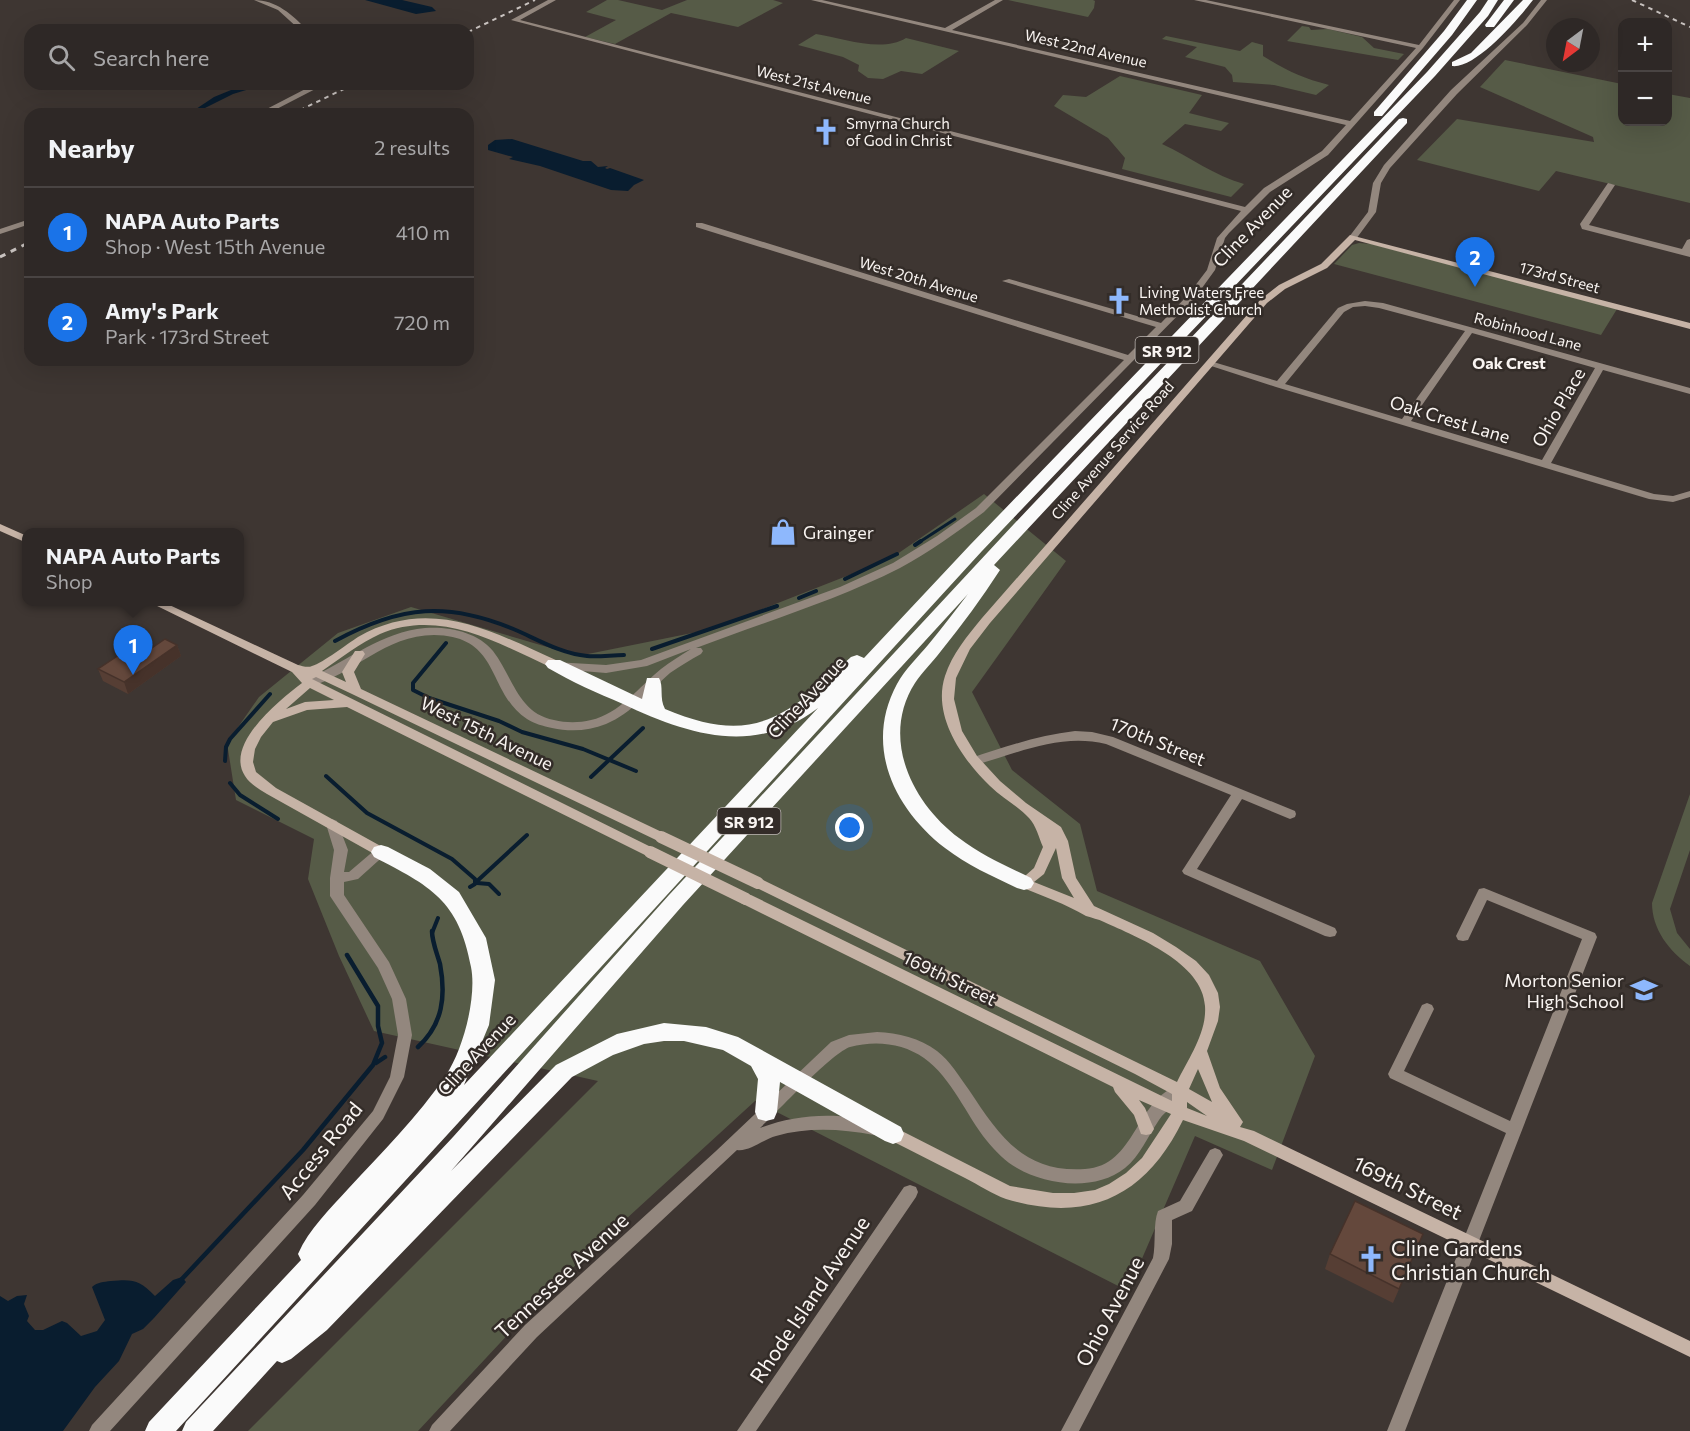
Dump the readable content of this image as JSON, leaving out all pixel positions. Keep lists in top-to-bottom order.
{
  "streets": {
    "highway": ["Cline Avenue", "SR 912"],
    "main road": [
      "173rd Street",
      "Cline Avenue Service Road",
      "West 15th Avenue",
      "169th Street",
      "Tennessee Avenue"
    ],
    "street": [
      "West 22nd Avenue",
      "West 21st Avenue",
      "West 20th Avenue",
      "Robinhood Lane",
      "Ohio Place",
      "Oak Crest Lane",
      "170th Street",
      "Access Road",
      "Rhode Island Avenue",
      "Ohio Avenue"
    ]
  },
  "crossings": [
    ["West 22nd Avenue", "Cline Avenue"],
    ["West 21st Avenue", "Cline Avenue"],
    ["Cline Avenue", "West 20th Avenue"],
    ["Cline Avenue", "West 15th Avenue"],
    ["173rd Street", "Cline Avenue Service Road"],
    ["Robinhood Lane", "Ohio Place"],
    ["Robinhood Lane", "Oak Crest Lane"],
    ["Ohio Place", "Oak Crest Lane"],
    ["Oak Crest Lane", "Cline Avenue Service Road"],
    ["Cline Avenue Service Road", "170th Street"],
    ["West 15th Avenue", "169th Street"],
    ["169th Street", "Tennessee Avenue"]
  ],
  "districts": ["Oak Crest"],
  "places": {
    "church": ["Smyrna Church of God in Christ", "Living Waters Free Methodist Church", "Cline Gardens Christian Church"],
    "shop": ["Grainger"],
    "school or university": ["Morton Senior High School"]
  },
  "north": "bottom left",
  "page": {
    "map_buttons": ["+", "−"],
    "search": "Search here",
    "heading": ["Nearby", "2 results"],
    "list": [
      {
        "mark": "1",
        "name": "NAPA Auto Parts",
        "note": "Shop · West 15th Avenue",
        "value": "410 m"
      },
      {
        "mark": "2",
        "name": "Amy's Park",
        "note": "Park · 173rd Street",
        "value": "720 m"
      }
    ],
    "pins": ["2", "1"],
    "popup": ["NAPA Auto Parts", "Shop"]
  }
}
